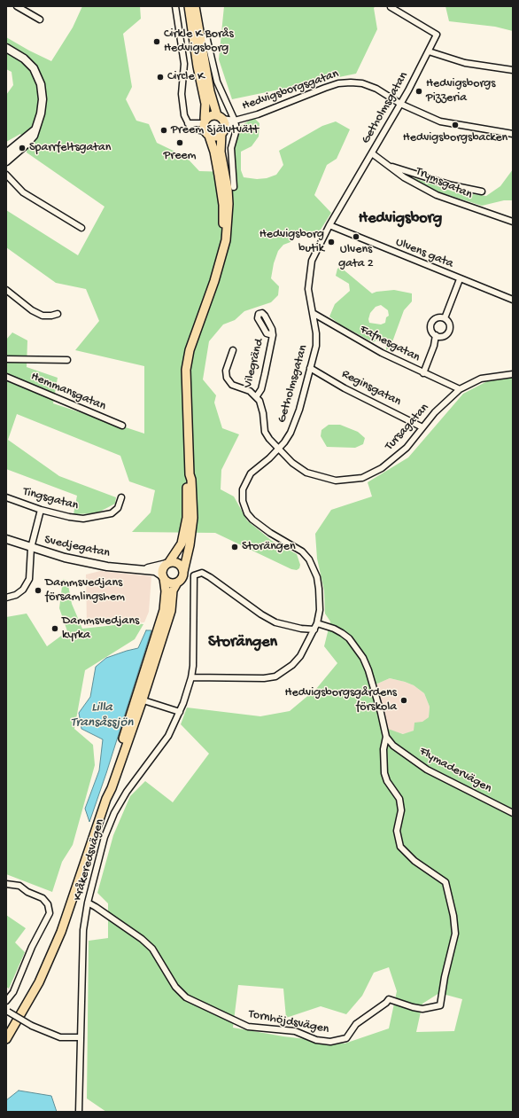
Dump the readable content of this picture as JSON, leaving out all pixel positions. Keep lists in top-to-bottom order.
{
  "streets": {
    "street": [
      "Hedvigsborgsgatan",
      "Getholmsgatan",
      "Trymsgatan",
      "Ulvens gata",
      "Fafnesgatan",
      "Vilegränd",
      "Reginsgatan",
      "Hemmansgatan",
      "Tursagatan",
      "Tingsgatan",
      "Svedjegatan",
      "Flymadervägen",
      "Kråkeredsvägen",
      "Tornhöjdsvägen"
    ]
  },
  "crossings": [
    ["Hedvigsborgsgatan", "Getholmsgatan"],
    ["Getholmsgatan", "Trymsgatan"],
    ["Getholmsgatan", "Ulvens gata"],
    ["Getholmsgatan", "Fafnesgatan"],
    ["Getholmsgatan", "Reginsgatan"],
    ["Getholmsgatan", "Tursagatan"],
    ["Getholmsgatan", "Kråkeredsvägen"],
    ["Fafnesgatan", "Tursagatan"],
    ["Vilegränd", "Tursagatan"],
    ["Reginsgatan", "Tursagatan"],
    ["Flymadervägen", "Tornhöjdsvägen"],
    ["Kråkeredsvägen", "Tornhöjdsvägen"]
  ],
  "districts": ["Hedvigsborg", "Storängen"],
  "water": ["Lilla Transåssjön"],
  "places": [
    "Cirkle K Borås Hedvigsborg",
    "Circle K",
    "Hedvigsborgs Pizzeria",
    "Hedvigsborgsbacken",
    "Preem Självtvätt",
    "Preem",
    "Sparrfeltsgatan",
    "Ulvens gata 2",
    "Hedvigsborg butik",
    "Storängen",
    "Dammsvedjans församlingshem",
    "Dammsvedjans kyrka",
    "Hedvigsborgsgårdens förskola"
  ]
}
